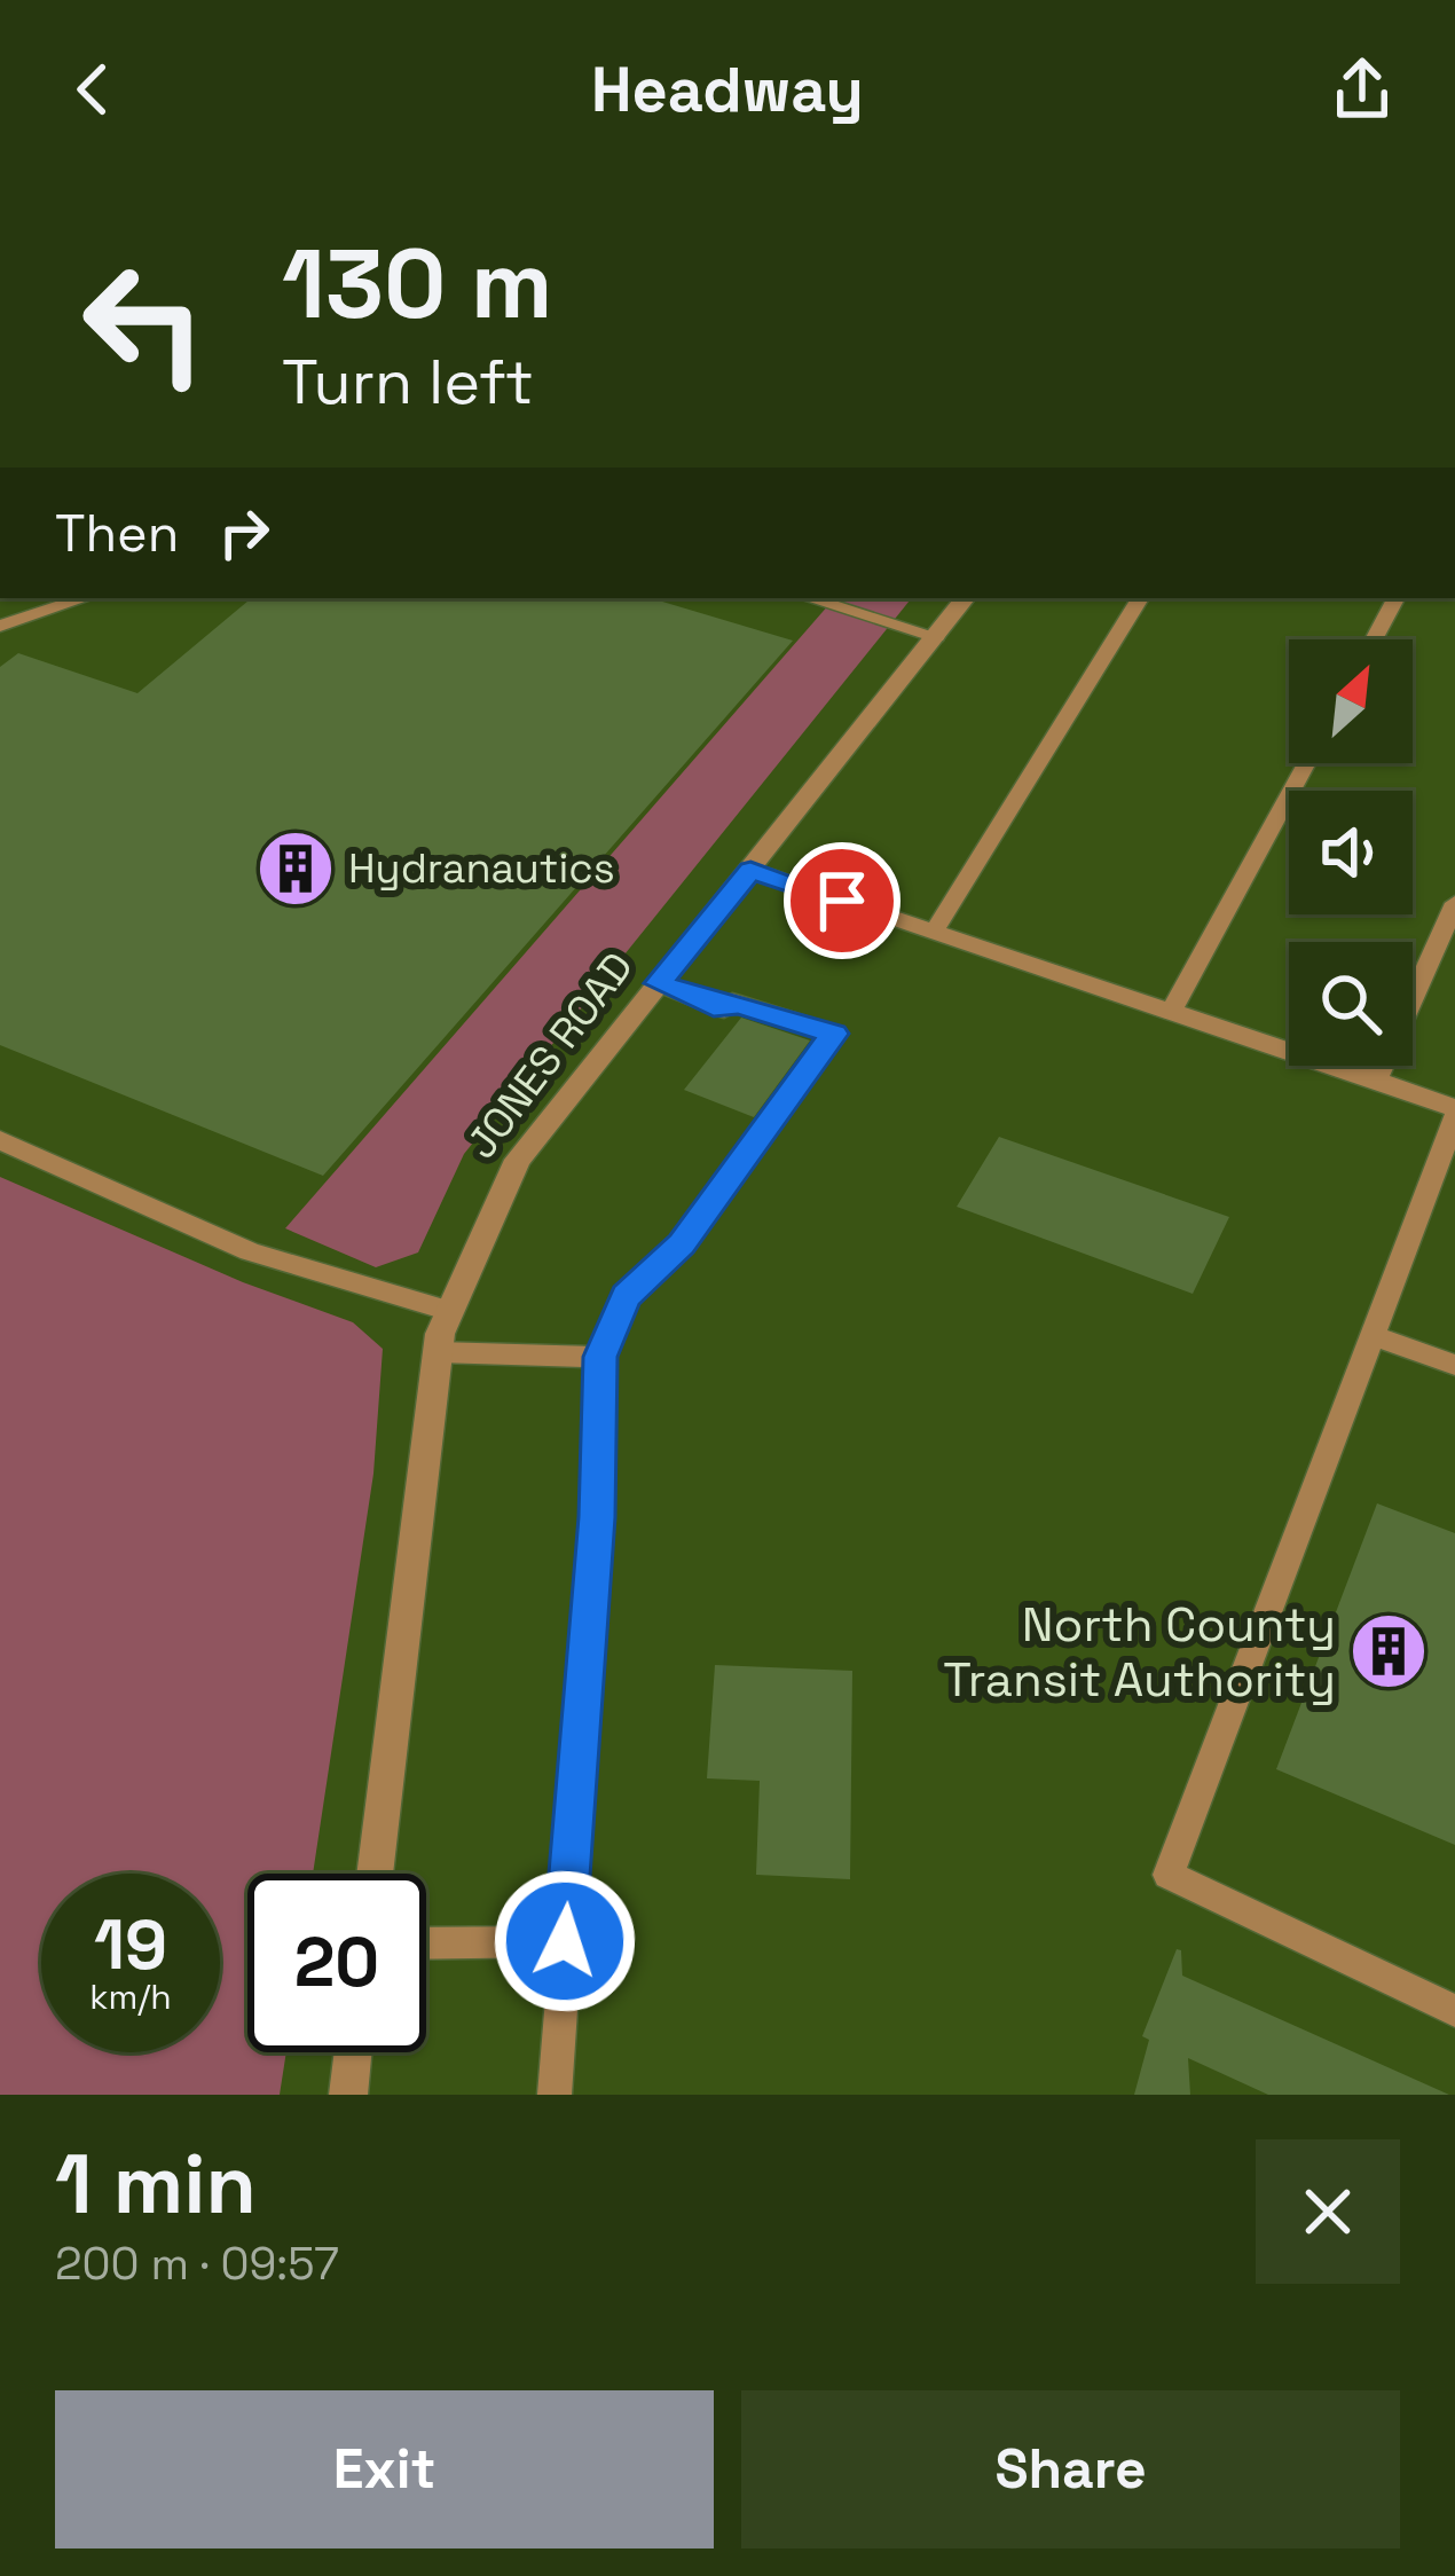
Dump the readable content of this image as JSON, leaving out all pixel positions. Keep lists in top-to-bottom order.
{
  "streets": {
    "street": ["JONES ROAD"]
  },
  "places": {
    "building": ["Hydranautics", "North County Transit Authority"]
  },
  "north": "top right",
  "page": {
    "header": "Headway",
    "turn": ["130 m", "Turn left"],
    "then": "Then",
    "speed": "19 km/h",
    "limit": "20",
    "heading": ["1 min", "200 m · 09:57"],
    "buttons": ["Exit", "Share"]
  }
}
